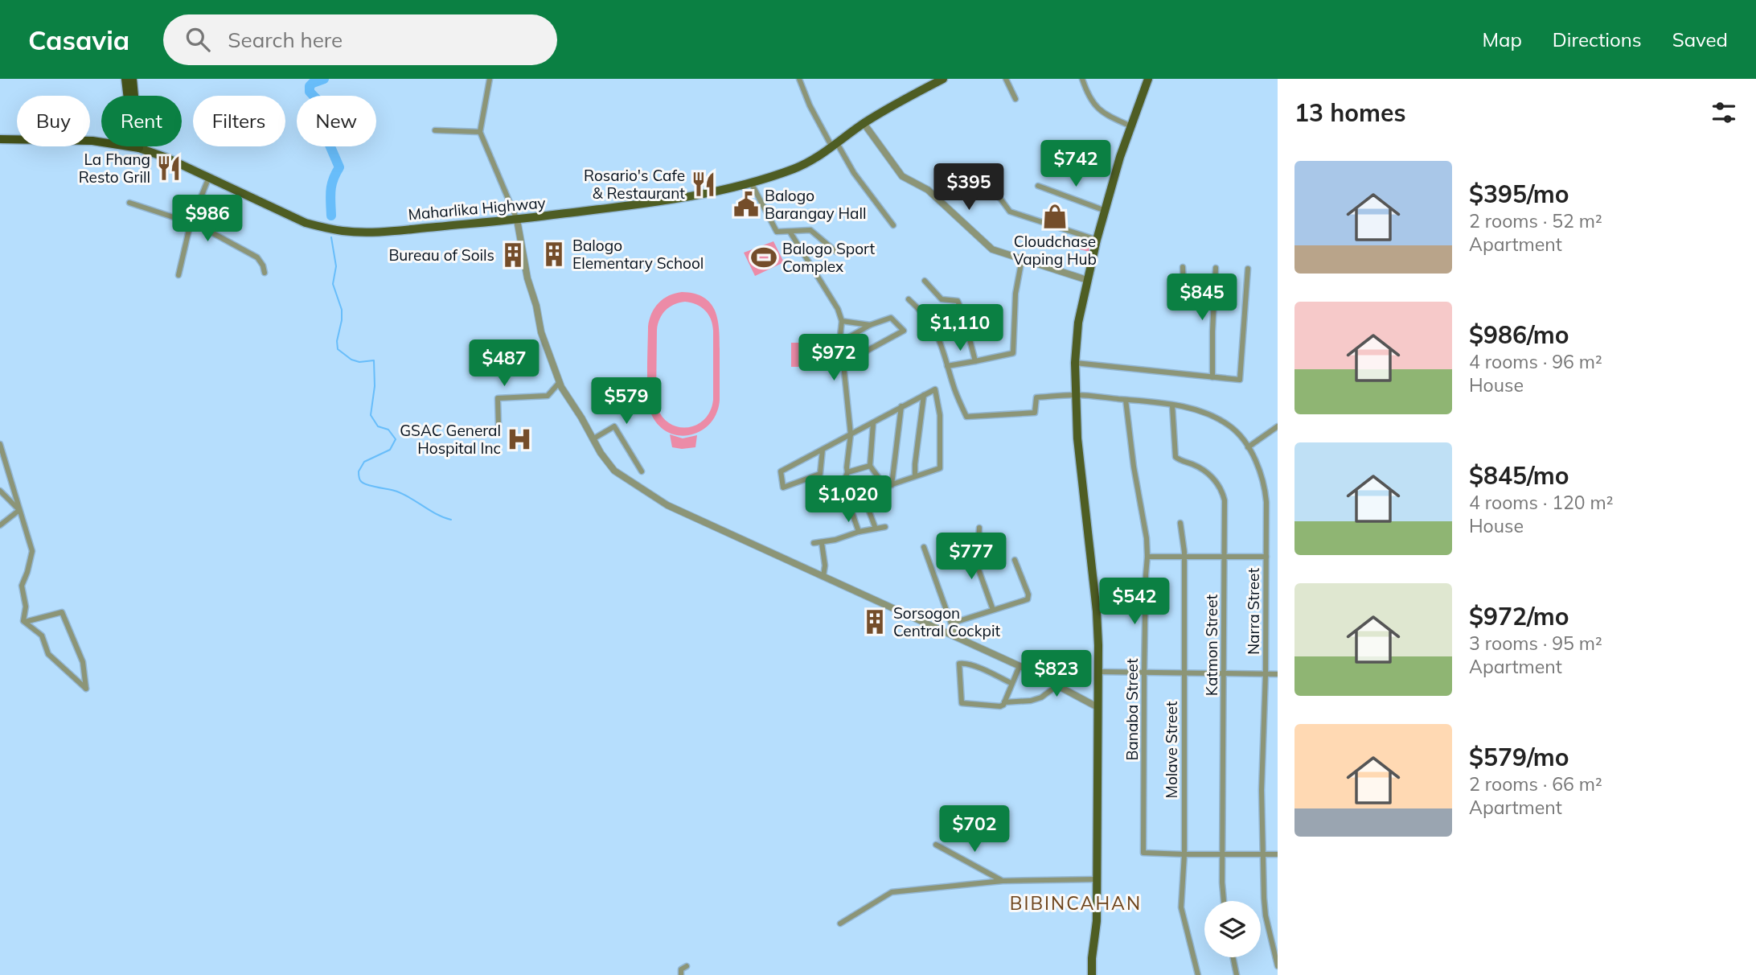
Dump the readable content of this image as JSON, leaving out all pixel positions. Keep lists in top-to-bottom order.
{
  "streets": {
    "highway": ["Maharlika Highway"],
    "street": [
      "Narra Street",
      "Katmon Street",
      "Banaba Street",
      "Molave Street"
    ]
  },
  "crossings": [
    ["Narra Street", "Katmon Street"],
    ["Narra Street", "Banaba Street"],
    ["Banaba Street", "Molave Street"]
  ],
  "districts": ["BIBINCAHAN"],
  "places": {
    "restaurant": ["La Fhang Resto Grill", "Rosario's Cafe & Restaurant"],
    "public building": ["Balogo Barangay Hall"],
    "shop": ["Cloudchase Vaping Hub"],
    "building": ["Balogo Elementary School", "Bureau of Soils", "Sorsogon Central Cockpit"],
    "sports": ["Balogo Sport Complex"],
    "hospital": ["GSAC General Hospital Inc"]
  },
  "page": {
    "header": "Casavia",
    "search": "Search here",
    "nav": ["Map", "Directions", "Saved"],
    "heading": "13 homes",
    "chip": [
      "Buy",
      "Rent",
      "Filters",
      "New"
    ],
    "price": [
      "$742",
      "$395",
      "$986",
      "$845",
      "$1,110",
      "$972",
      "$487",
      "$579",
      "$1,020",
      "$777",
      "$542",
      "$823",
      "$702"
    ],
    "list": [
      {
        "name": "$395/mo",
        "note": "2 rooms · 52 m² · Apartment"
      },
      {
        "name": "$986/mo",
        "note": "4 rooms · 96 m² · House"
      },
      {
        "name": "$845/mo",
        "note": "4 rooms · 120 m² · House"
      },
      {
        "name": "$972/mo",
        "note": "3 rooms · 95 m² · Apartment"
      },
      {
        "name": "$579/mo",
        "note": "2 rooms · 66 m² · Apartment"
      }
    ]
  }
}
